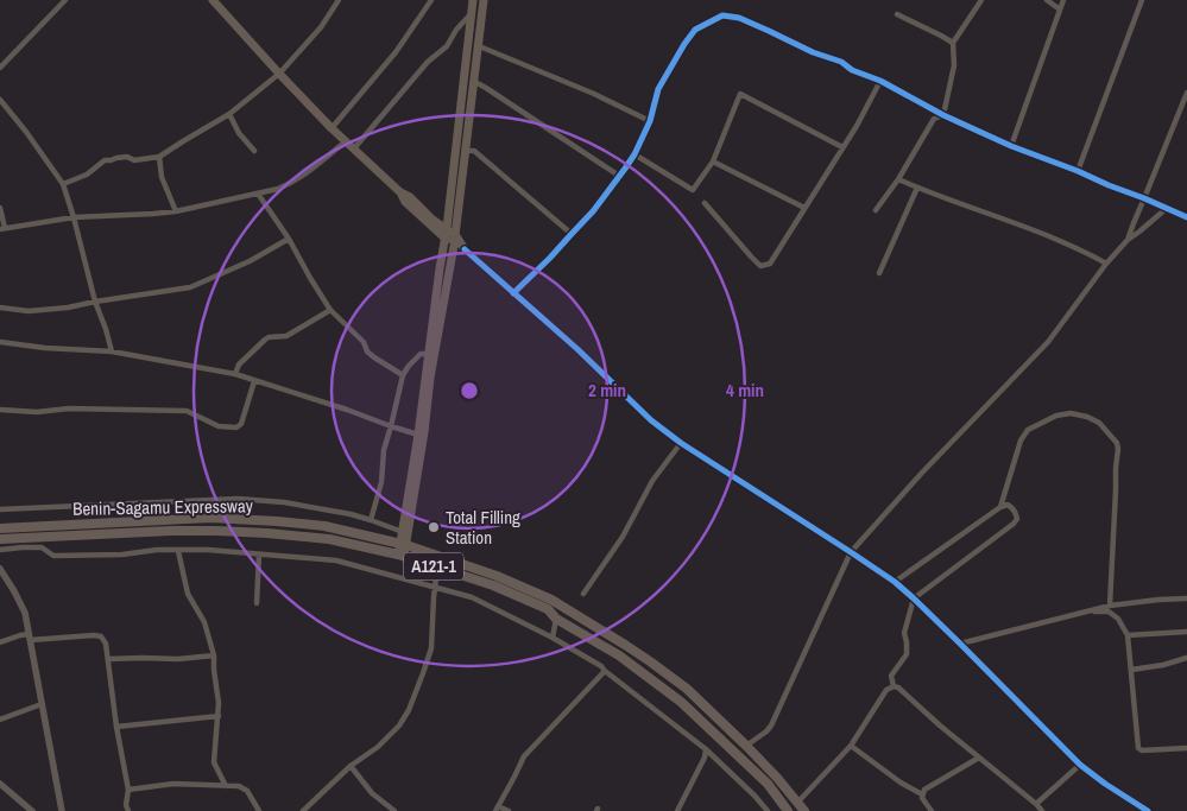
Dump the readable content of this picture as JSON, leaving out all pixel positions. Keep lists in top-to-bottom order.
{
  "streets": {
    "highway": ["Benin-Sagamu Expressway", "A121-1"]
  },
  "places": ["Total Filling Station"],
  "rings": ["2 min", "4 min"]
}
